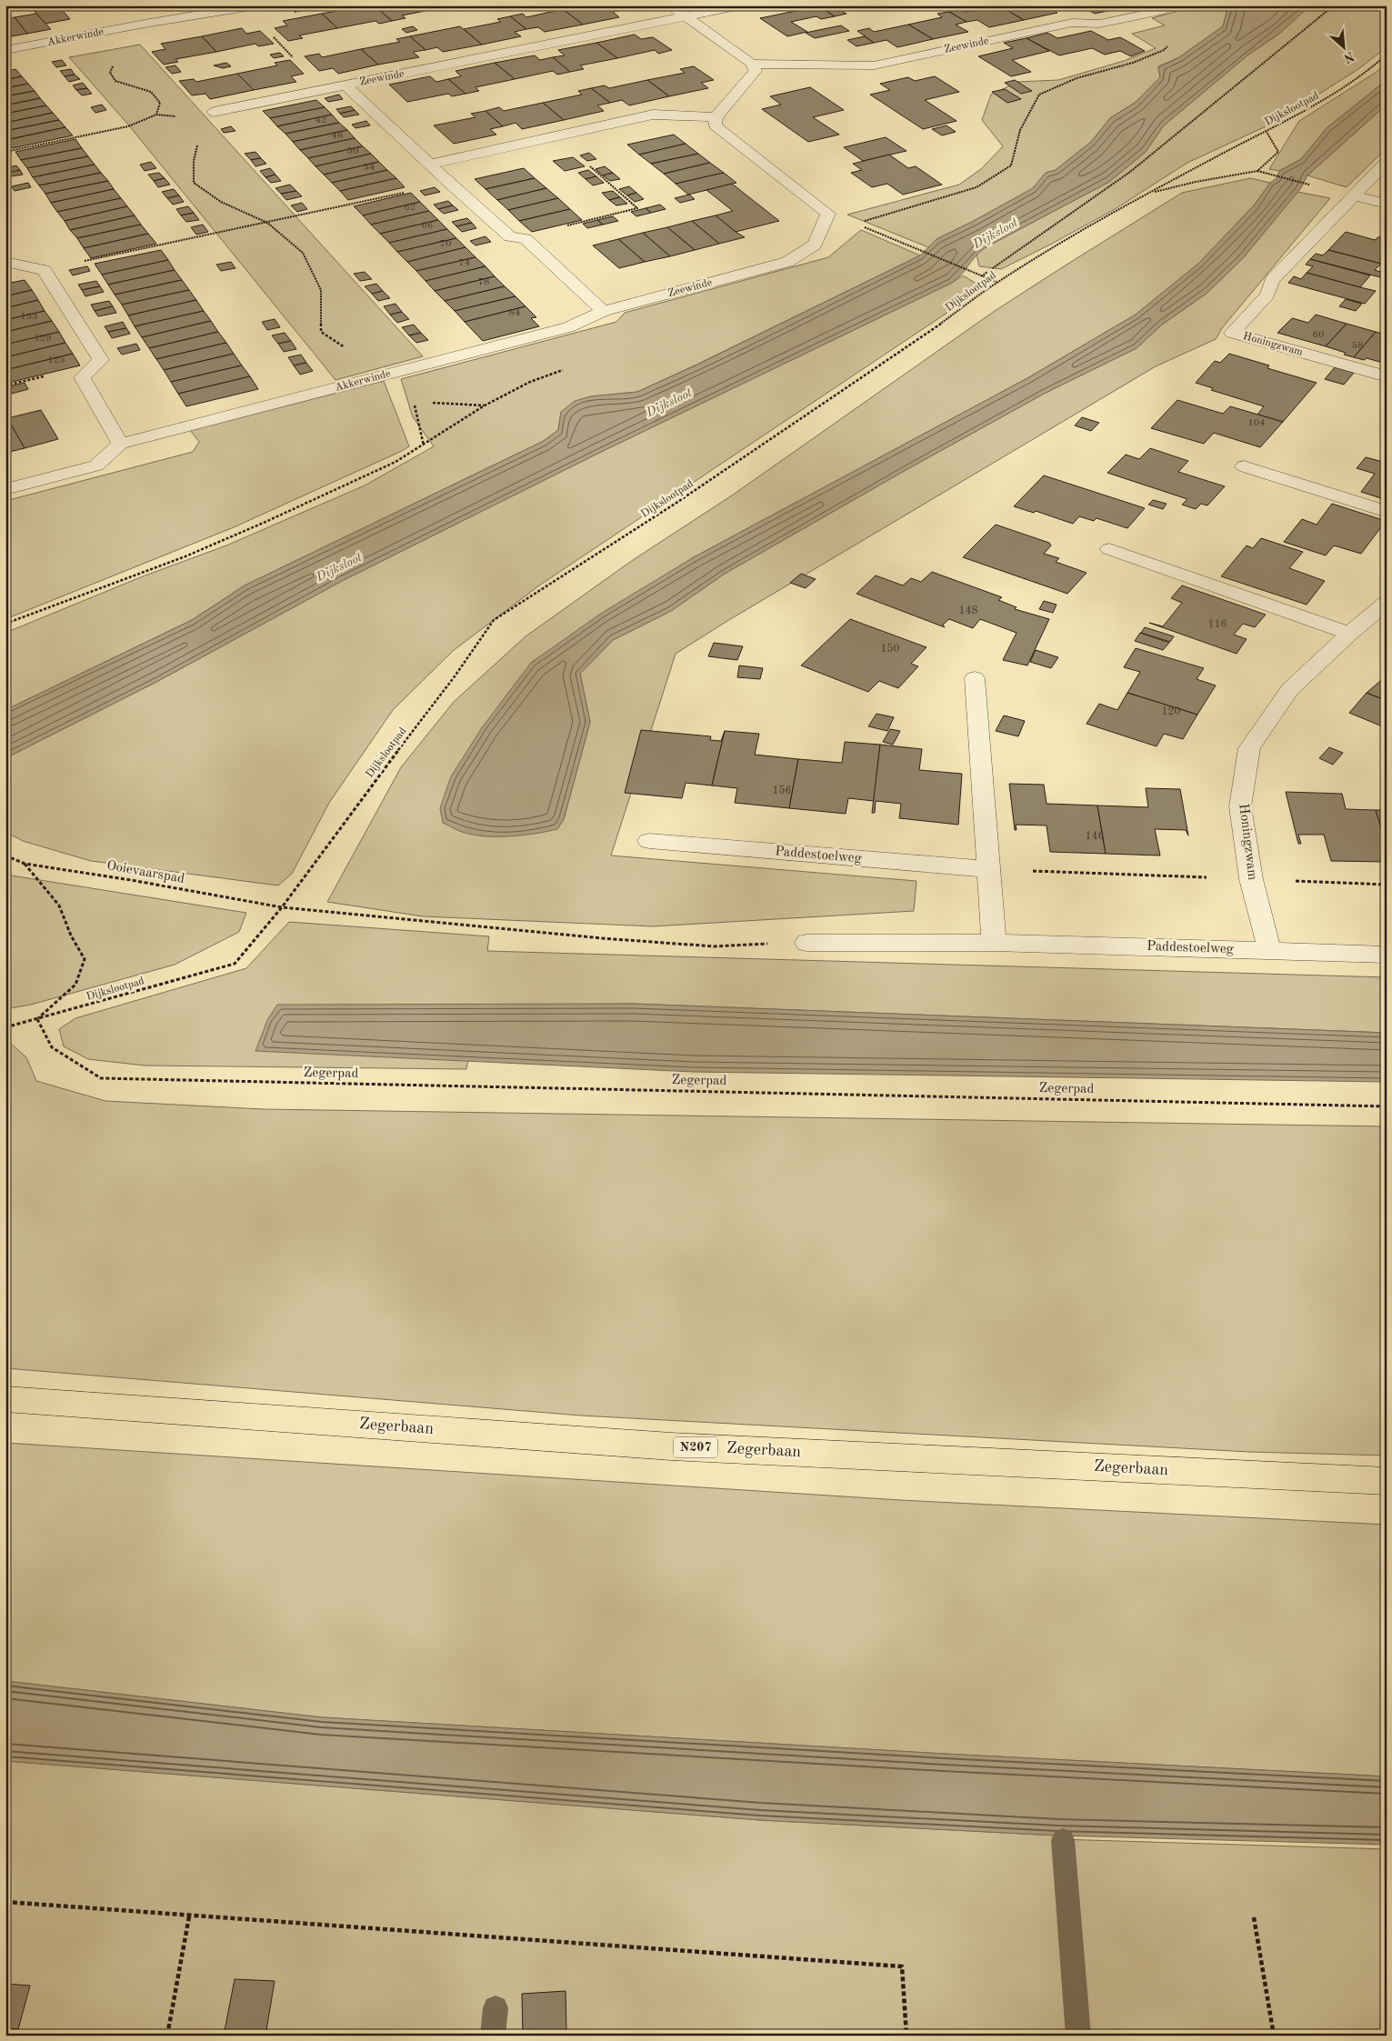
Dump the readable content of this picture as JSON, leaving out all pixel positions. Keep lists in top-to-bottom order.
{
  "streets": {
    "main road": ["Zegerbaan", "N207"],
    "street": [
      "Akkerwinde",
      "Zeewinde",
      "Honingzwam",
      "Paddestoelweg"
    ],
    "path": ["Dijkslootpad", "Ooievaarspad", "Zegerpad"]
  },
  "crossings": [
    ["Akkerwinde", "Zeewinde"],
    ["Dijkslootpad", "Ooievaarspad"],
    ["Dijkslootpad", "Zegerpad"],
    ["Honingzwam", "Paddestoelweg"],
    ["Paddestoelweg", "Ooievaarspad"]
  ],
  "water": ["Dijksloot"],
  "house_numbers": [
    "42",
    "46",
    "50",
    "54",
    "62",
    "66",
    "70",
    "74",
    "78",
    "84",
    "133",
    "60",
    "129",
    "58",
    "125",
    "104",
    "148",
    "116",
    "150",
    "120",
    "156",
    "146"
  ],
  "north": "bottom right"
}
